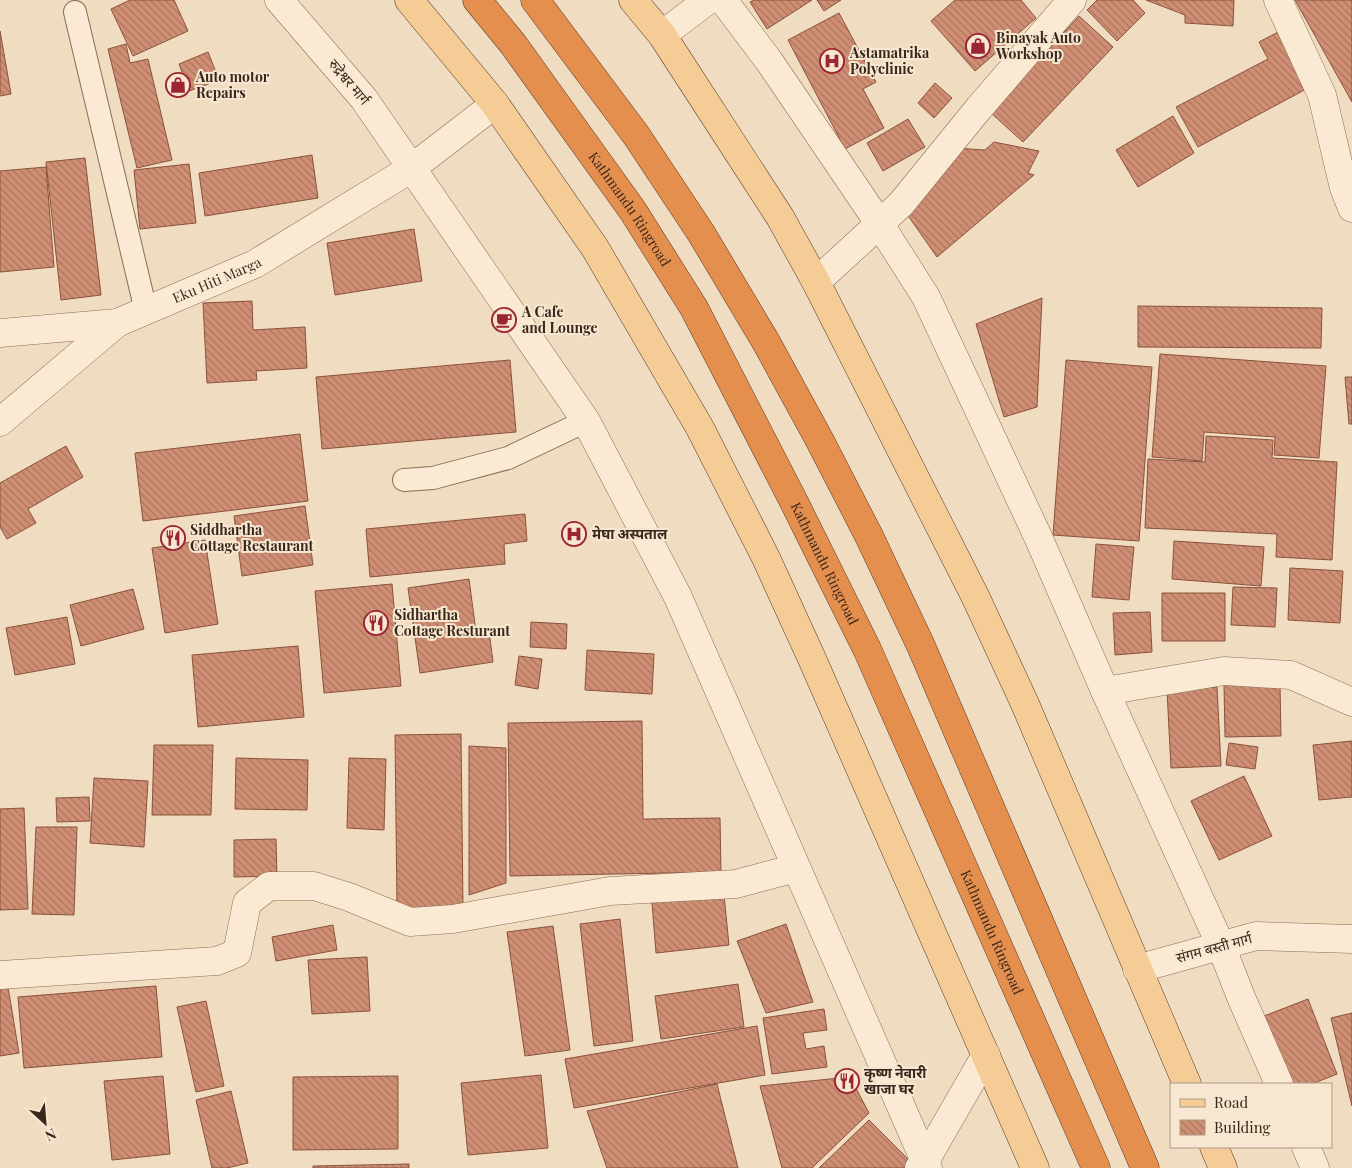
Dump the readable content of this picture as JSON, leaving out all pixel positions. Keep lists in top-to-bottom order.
{
  "streets": {
    "highway": ["Kathmandu Ringroad"],
    "street": ["रुद्रेश्वर मार्ग", "Eku Hiti Marga", "संगम बस्ती मार्ग"]
  },
  "crossings": [
    ["रुद्रेश्वर मार्ग", "Eku Hiti Marga"]
  ],
  "places": {
    "shop": ["Binayak Auto Workshop", "Auto motor Repairs"],
    "hospital": ["Astamatrika Polyclinic", "मेघा अस्पताल"],
    "cafe": ["A Cafe and Lounge"],
    "restaurant": ["Siddhartha Cottage Restaurant", "Sidhartha Cottage Resturant", "कृष्ण नेवारी खाजा घर"]
  },
  "legend": ["Road", "Building"],
  "north": "bottom right"
}
